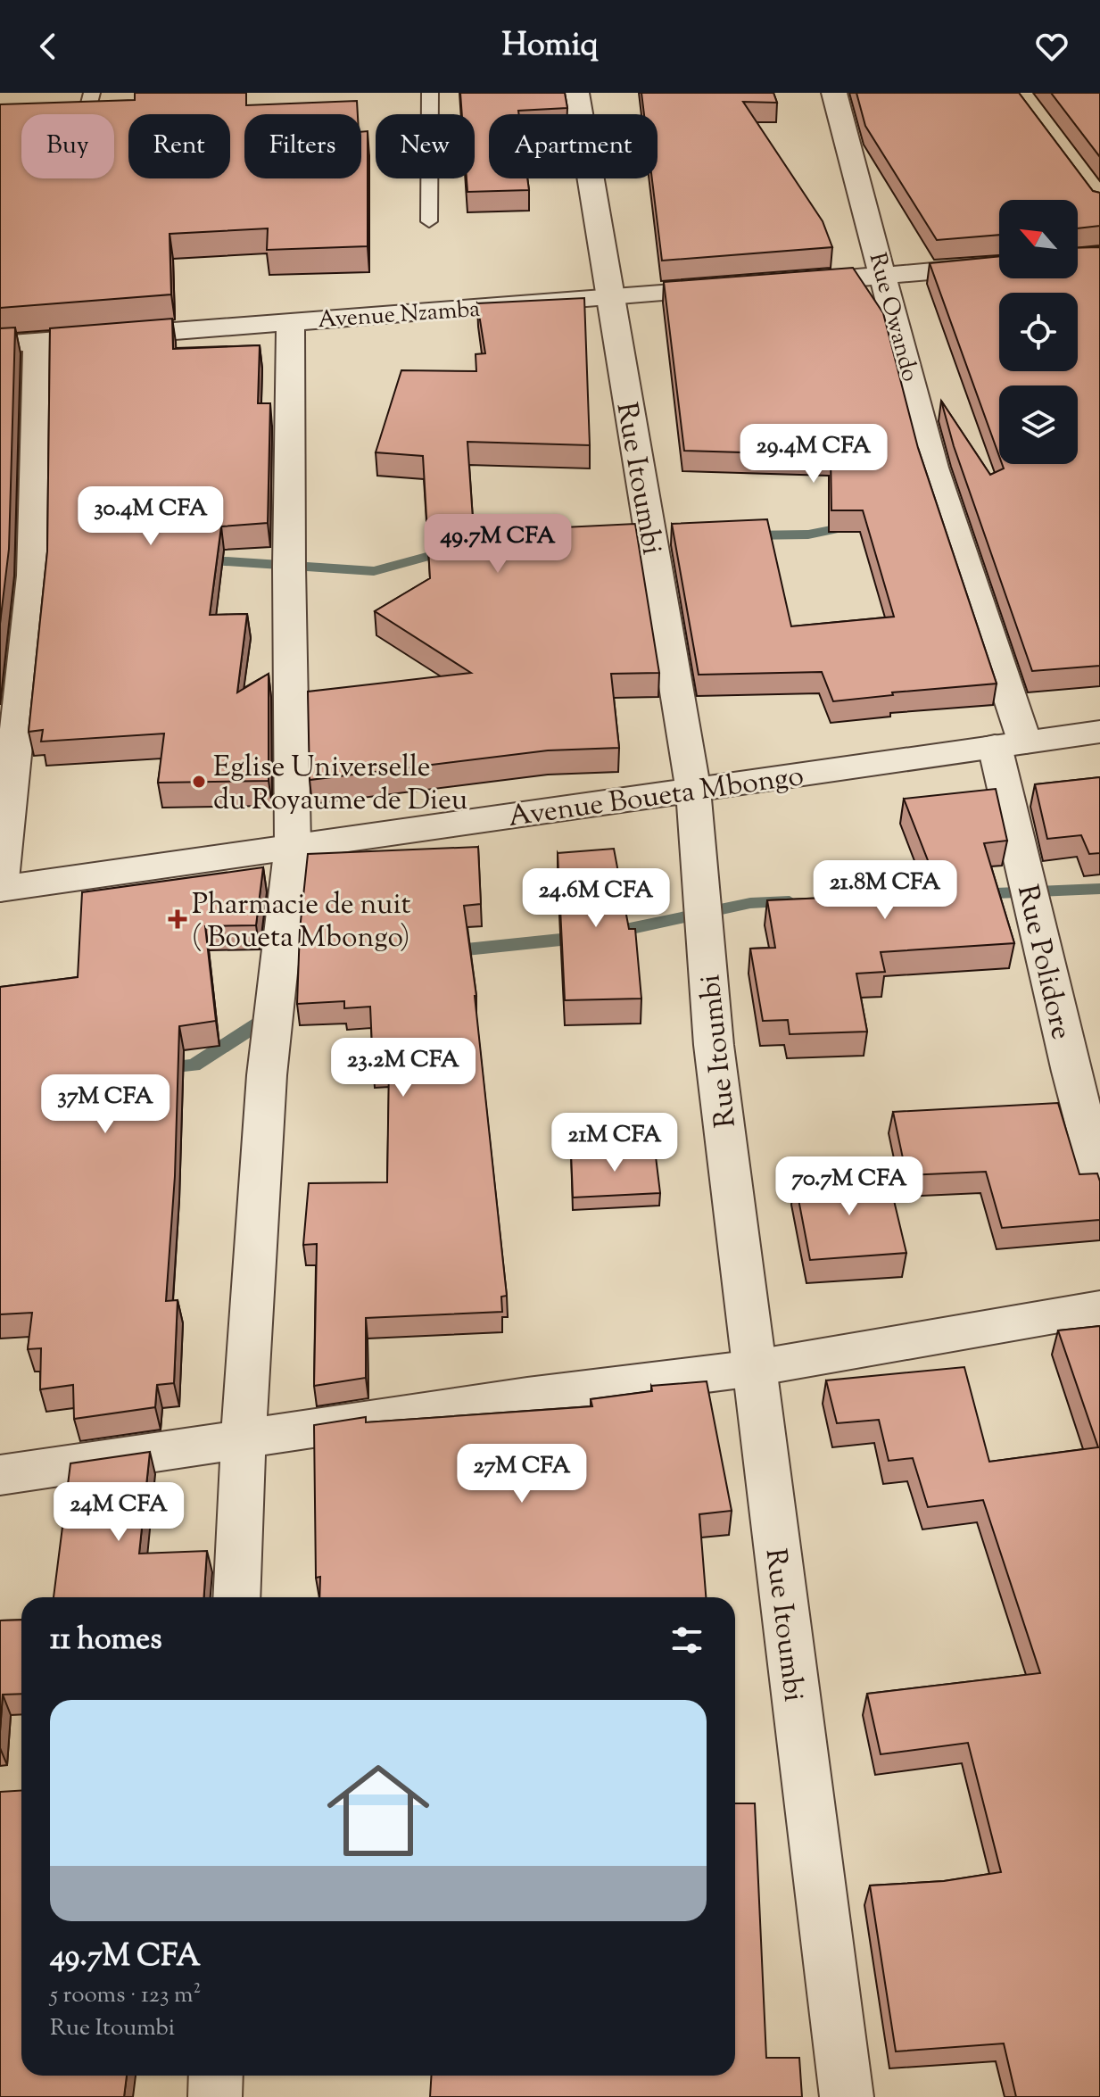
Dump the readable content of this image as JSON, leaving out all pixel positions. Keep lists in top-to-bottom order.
{
  "streets": {
    "street": [
      "Avenue Nzamba",
      "Rue Owando",
      "Rue Itoumbi",
      "Avenue Boueta Mbongo",
      "Rue Polidore"
    ]
  },
  "crossings": [
    ["Avenue Nzamba", "Rue Itoumbi"],
    ["Rue Owando", "Avenue Boueta Mbongo"],
    ["Rue Owando", "Rue Polidore"],
    ["Rue Itoumbi", "Avenue Boueta Mbongo"],
    ["Avenue Boueta Mbongo", "Rue Polidore"]
  ],
  "places": {
    "other": ["Eglise Universelle du Royaume de Dieu"],
    "health": ["Pharmacie de nuit ( Boueta Mbongo)"]
  },
  "north": "top left",
  "page": {
    "header": "Homiq",
    "chip": [
      "Buy",
      "Rent",
      "Filters",
      "New",
      "Apartment"
    ],
    "price": [
      "29.4M CFA",
      "30.4M CFA",
      "49.7M CFA",
      "21.8M CFA",
      "24.6M CFA",
      "23.2M CFA",
      "37M CFA",
      "21M CFA",
      "70.7M CFA",
      "27M CFA",
      "24M CFA"
    ],
    "heading": "11 homes",
    "list": [
      {
        "name": "49.7M CFA",
        "note": "5 rooms · 123 m² · Rue Itoumbi"
      }
    ]
  }
}
